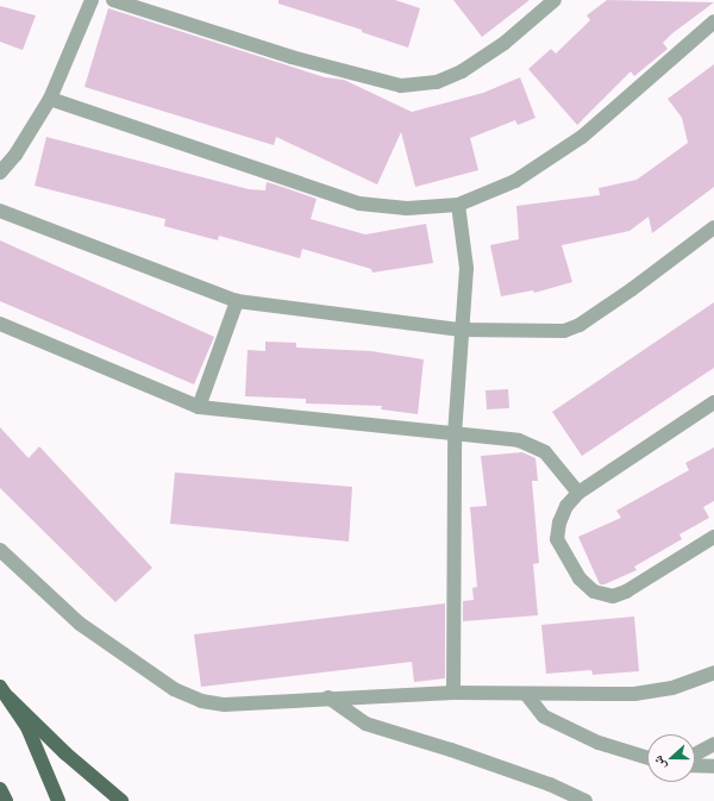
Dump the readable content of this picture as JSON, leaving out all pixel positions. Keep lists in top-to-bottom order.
{
  "north": "left"
}
